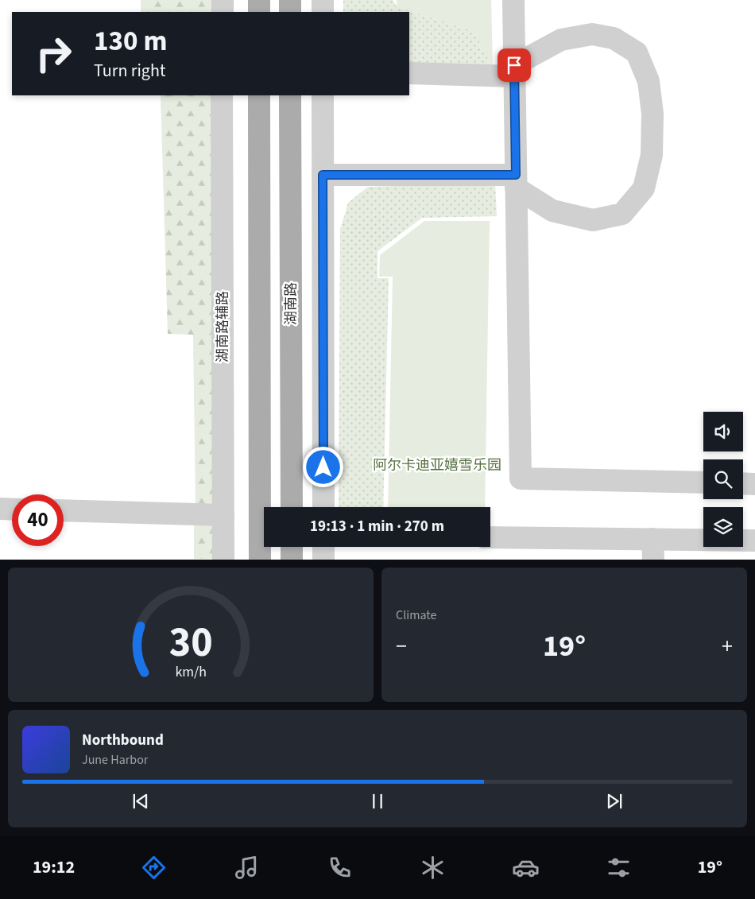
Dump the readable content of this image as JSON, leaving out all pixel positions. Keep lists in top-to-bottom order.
{
  "streets": {
    "main road": ["湖南路"],
    "street": ["湖南路辅路"]
  },
  "parks": ["阿尔卡迪亚嬉雪乐园"],
  "page": {
    "turn": ["130 m", "Turn right"],
    "limit": "40",
    "trip": "19:13 · 1 min · 270 m",
    "tile": "Climate",
    "heat": ["−", "19°", "+"],
    "song": ["Northbound", "June Harbor"],
    "tabs": ["19:12", "19°"],
    "gauge": ["30", "km/h"]
  }
}
